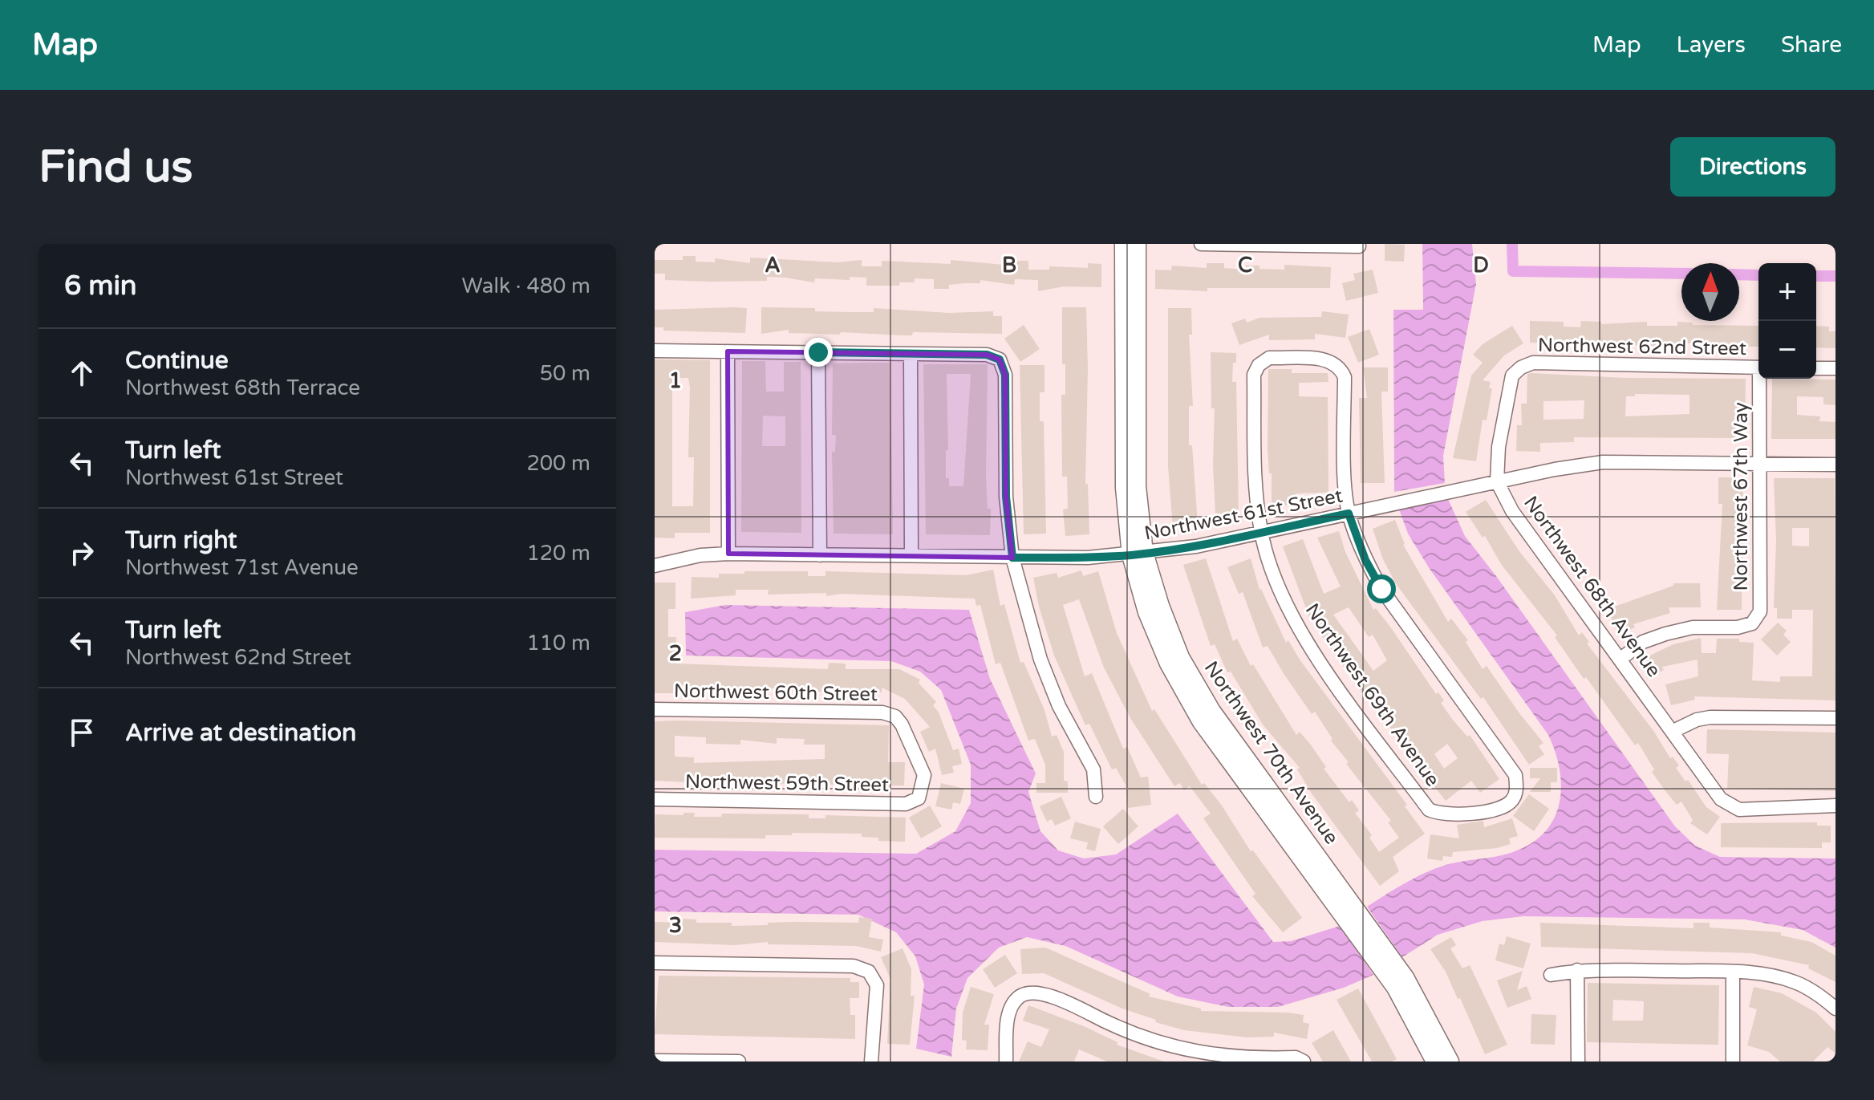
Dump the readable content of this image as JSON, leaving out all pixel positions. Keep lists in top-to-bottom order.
{
  "streets": {
    "street": [
      "Northwest 62nd Street",
      "Northwest 67th Way",
      "Northwest 61st Street",
      "Northwest 68th Avenue",
      "Northwest 60th Street",
      "Northwest 69th Avenue",
      "Northwest 70th Avenue",
      "Northwest 59th Street"
    ]
  },
  "crossings": [
    ["Northwest 62nd Street", "Northwest 68th Avenue"],
    ["Northwest 67th Way", "Northwest 61st Street"],
    ["Northwest 67th Way", "Northwest 68th Avenue"],
    ["Northwest 61st Street", "Northwest 68th Avenue"],
    ["Northwest 61st Street", "Northwest 69th Avenue"],
    ["Northwest 61st Street", "Northwest 70th Avenue"],
    ["Northwest 60th Street", "Northwest 59th Street"]
  ],
  "north": "top",
  "page": {
    "header": "Map",
    "nav": ["Map", "Layers", "Share"],
    "buttons": "Directions",
    "title": "Find us",
    "heading": ["6 min", "Walk · 480 m"],
    "map_buttons": ["+", "−"],
    "list": [
      ["Continue", "Northwest 68th Terrace", "50 m"],
      ["Turn left", "Northwest 61st Street", "200 m"],
      ["Turn right", "Northwest 71st Avenue", "120 m"],
      ["Turn left", "Northwest 62nd Street", "110 m"],
      "Arrive at destination"
    ]
  },
  "grid": {
    "columns": [
      "A",
      "B",
      "C",
      "D"
    ],
    "rows": ["1", "2", "3"]
  }
}
